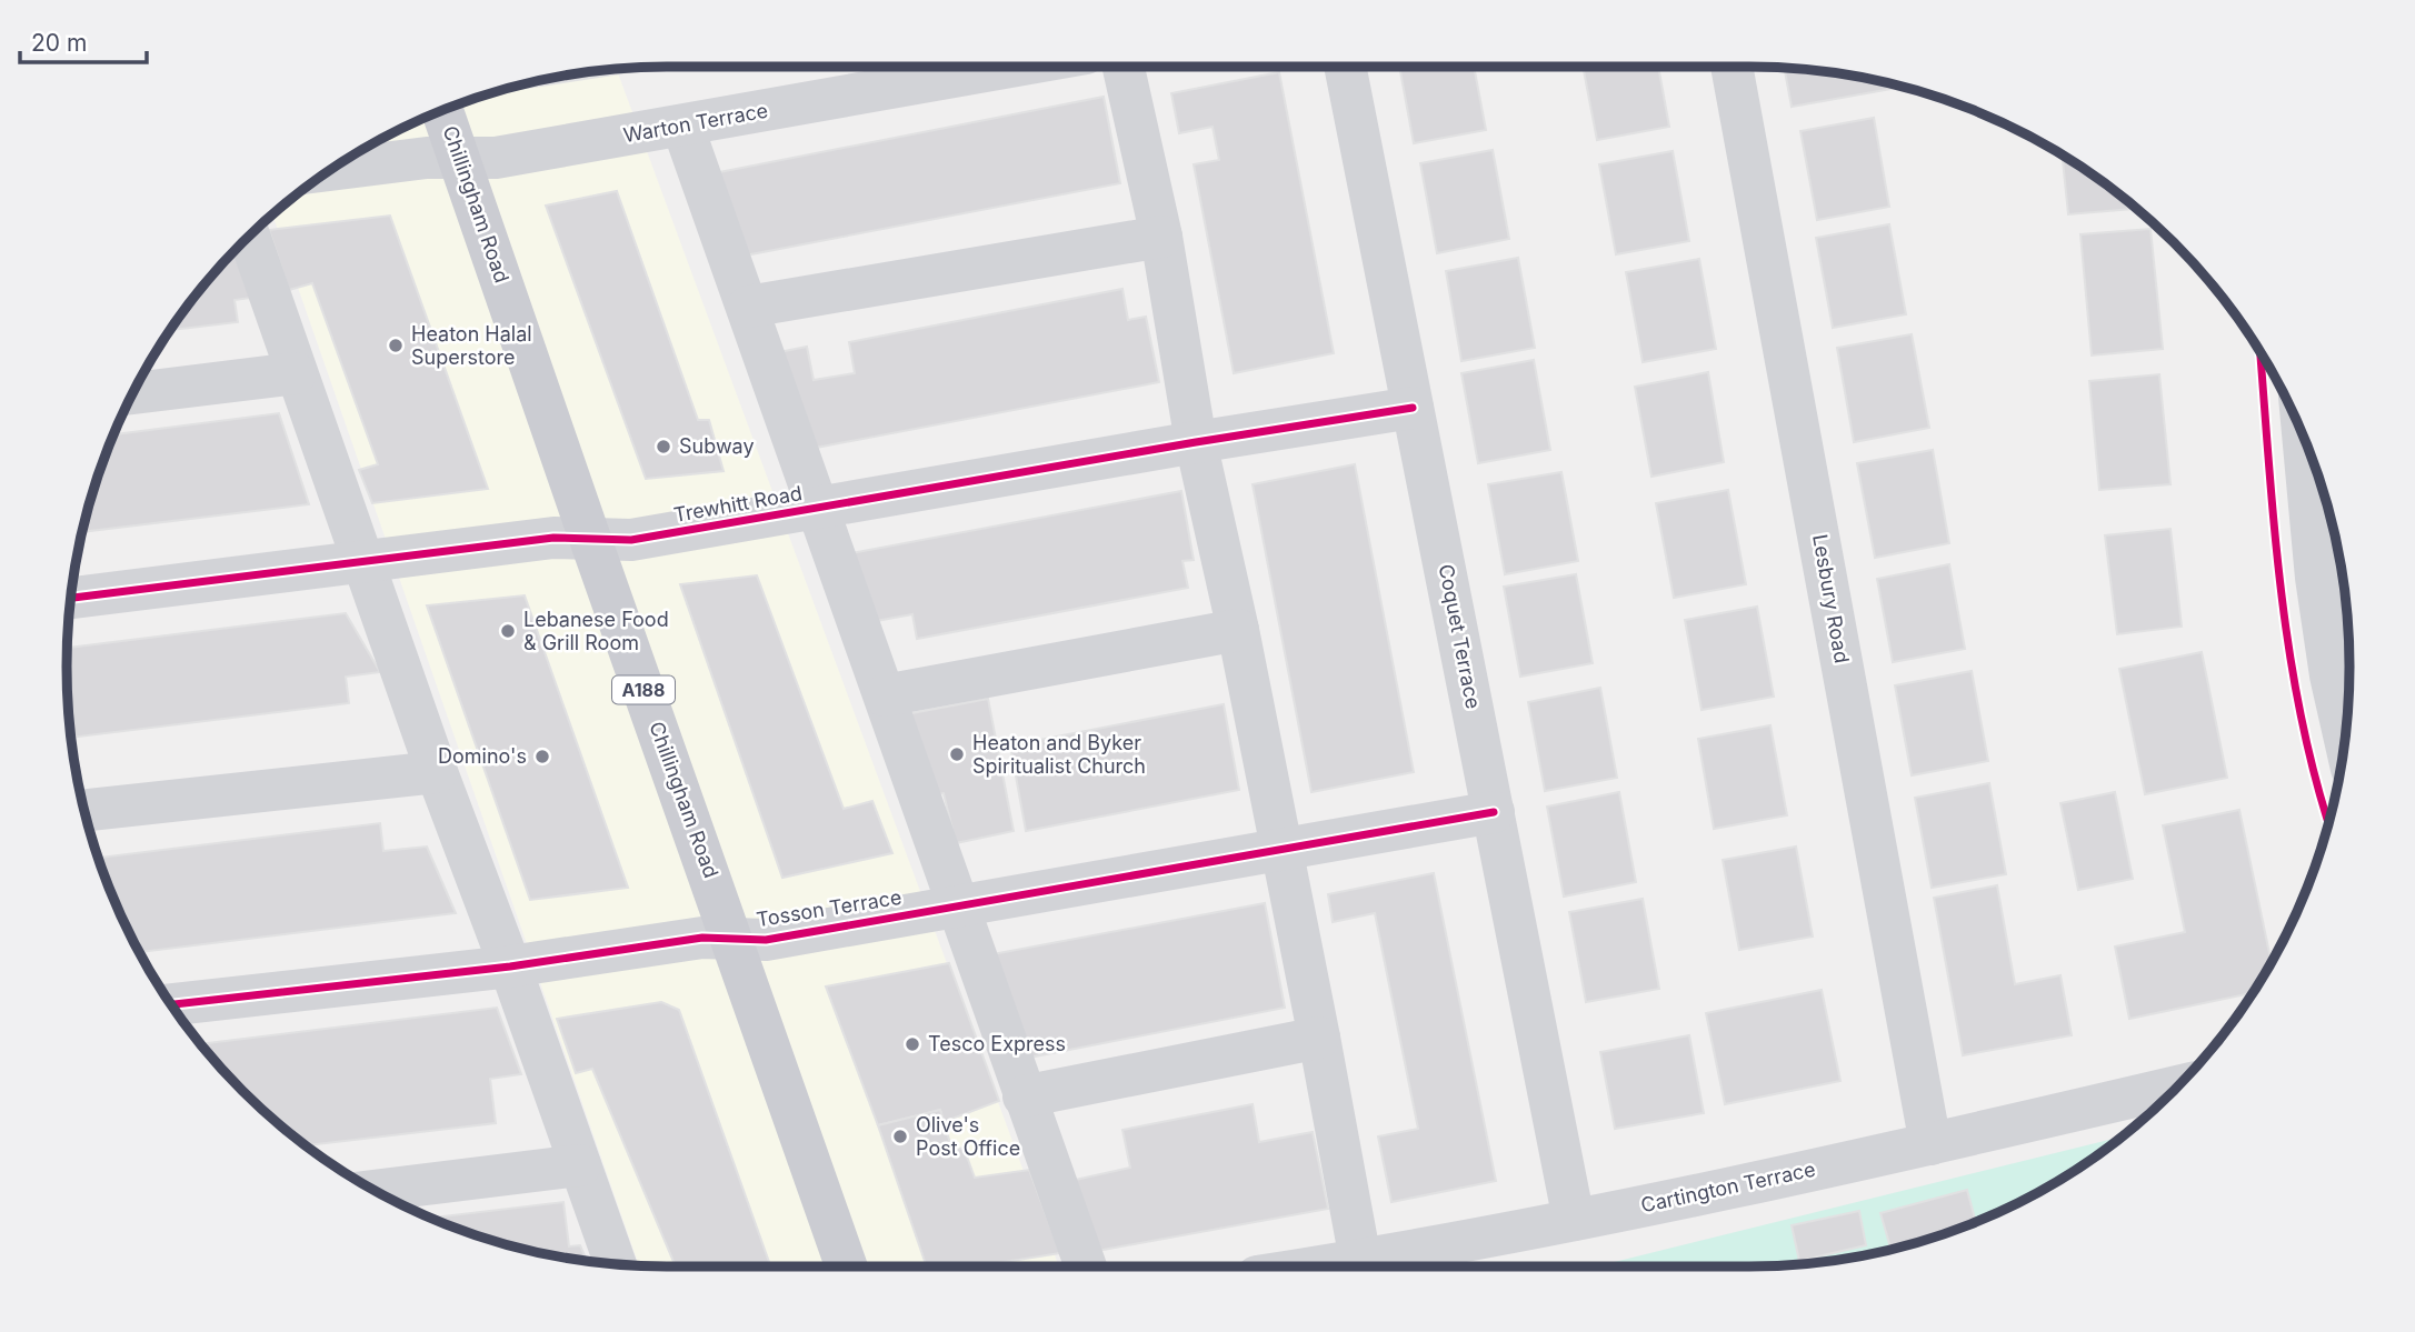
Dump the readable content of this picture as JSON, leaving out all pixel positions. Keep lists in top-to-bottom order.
{
  "streets": {
    "main road": ["Chillingham Road", "A188"],
    "street": [
      "Warton Terrace",
      "Trewhitt Road",
      "Lesbury Road",
      "Coquet Terrace",
      "Tosson Terrace",
      "Cartington Terrace"
    ]
  },
  "crossings": [
    ["Warton Terrace", "Chillingham Road"],
    ["Chillingham Road", "Trewhitt Road"],
    ["Chillingham Road", "Tosson Terrace"],
    ["Trewhitt Road", "Coquet Terrace"],
    ["Lesbury Road", "Cartington Terrace"],
    ["Coquet Terrace", "Tosson Terrace"],
    ["Coquet Terrace", "Cartington Terrace"]
  ],
  "places": [
    "Heaton Halal Superstore",
    "Subway",
    "Lebanese Food & Grill Room",
    "Heaton and Byker Spiritualist Church",
    "Domino's",
    "Tesco Express",
    "Olive's Post Office"
  ],
  "scale_bar": "20 m"
}
